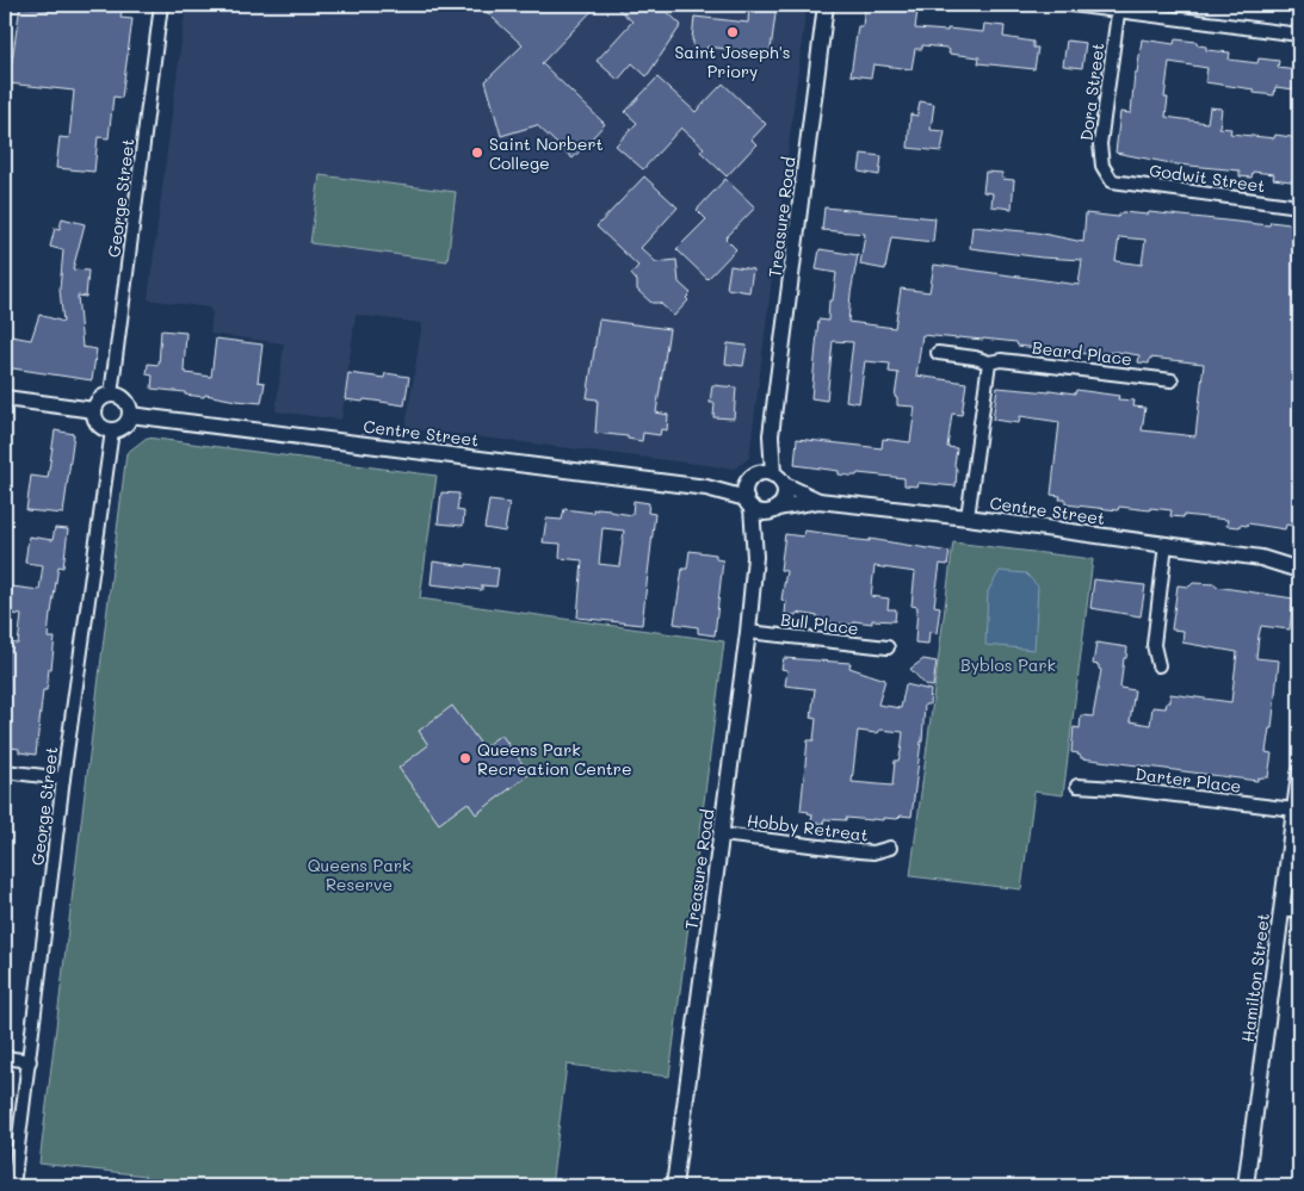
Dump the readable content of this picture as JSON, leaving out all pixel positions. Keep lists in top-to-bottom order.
{
  "streets": {
    "street": [
      "Dora Street",
      "Godwit Street",
      "George Street",
      "Treasure Road",
      "Beard Place",
      "Centre Street",
      "Bull Place",
      "Darter Place",
      "Hobby Retreat",
      "Hamilton Street"
    ]
  },
  "crossings": [
    ["Dora Street", "Godwit Street"],
    ["George Street", "Centre Street"],
    ["Treasure Road", "Centre Street"],
    ["Treasure Road", "Bull Place"],
    ["Treasure Road", "Hobby Retreat"],
    ["Darter Place", "Hamilton Street"]
  ],
  "parks": ["Byblos Park", "Queens Park Reserve"],
  "places": ["Saint Joseph's Priory", "Saint Norbert College", "Queens Park Recreation Centre"]
}
